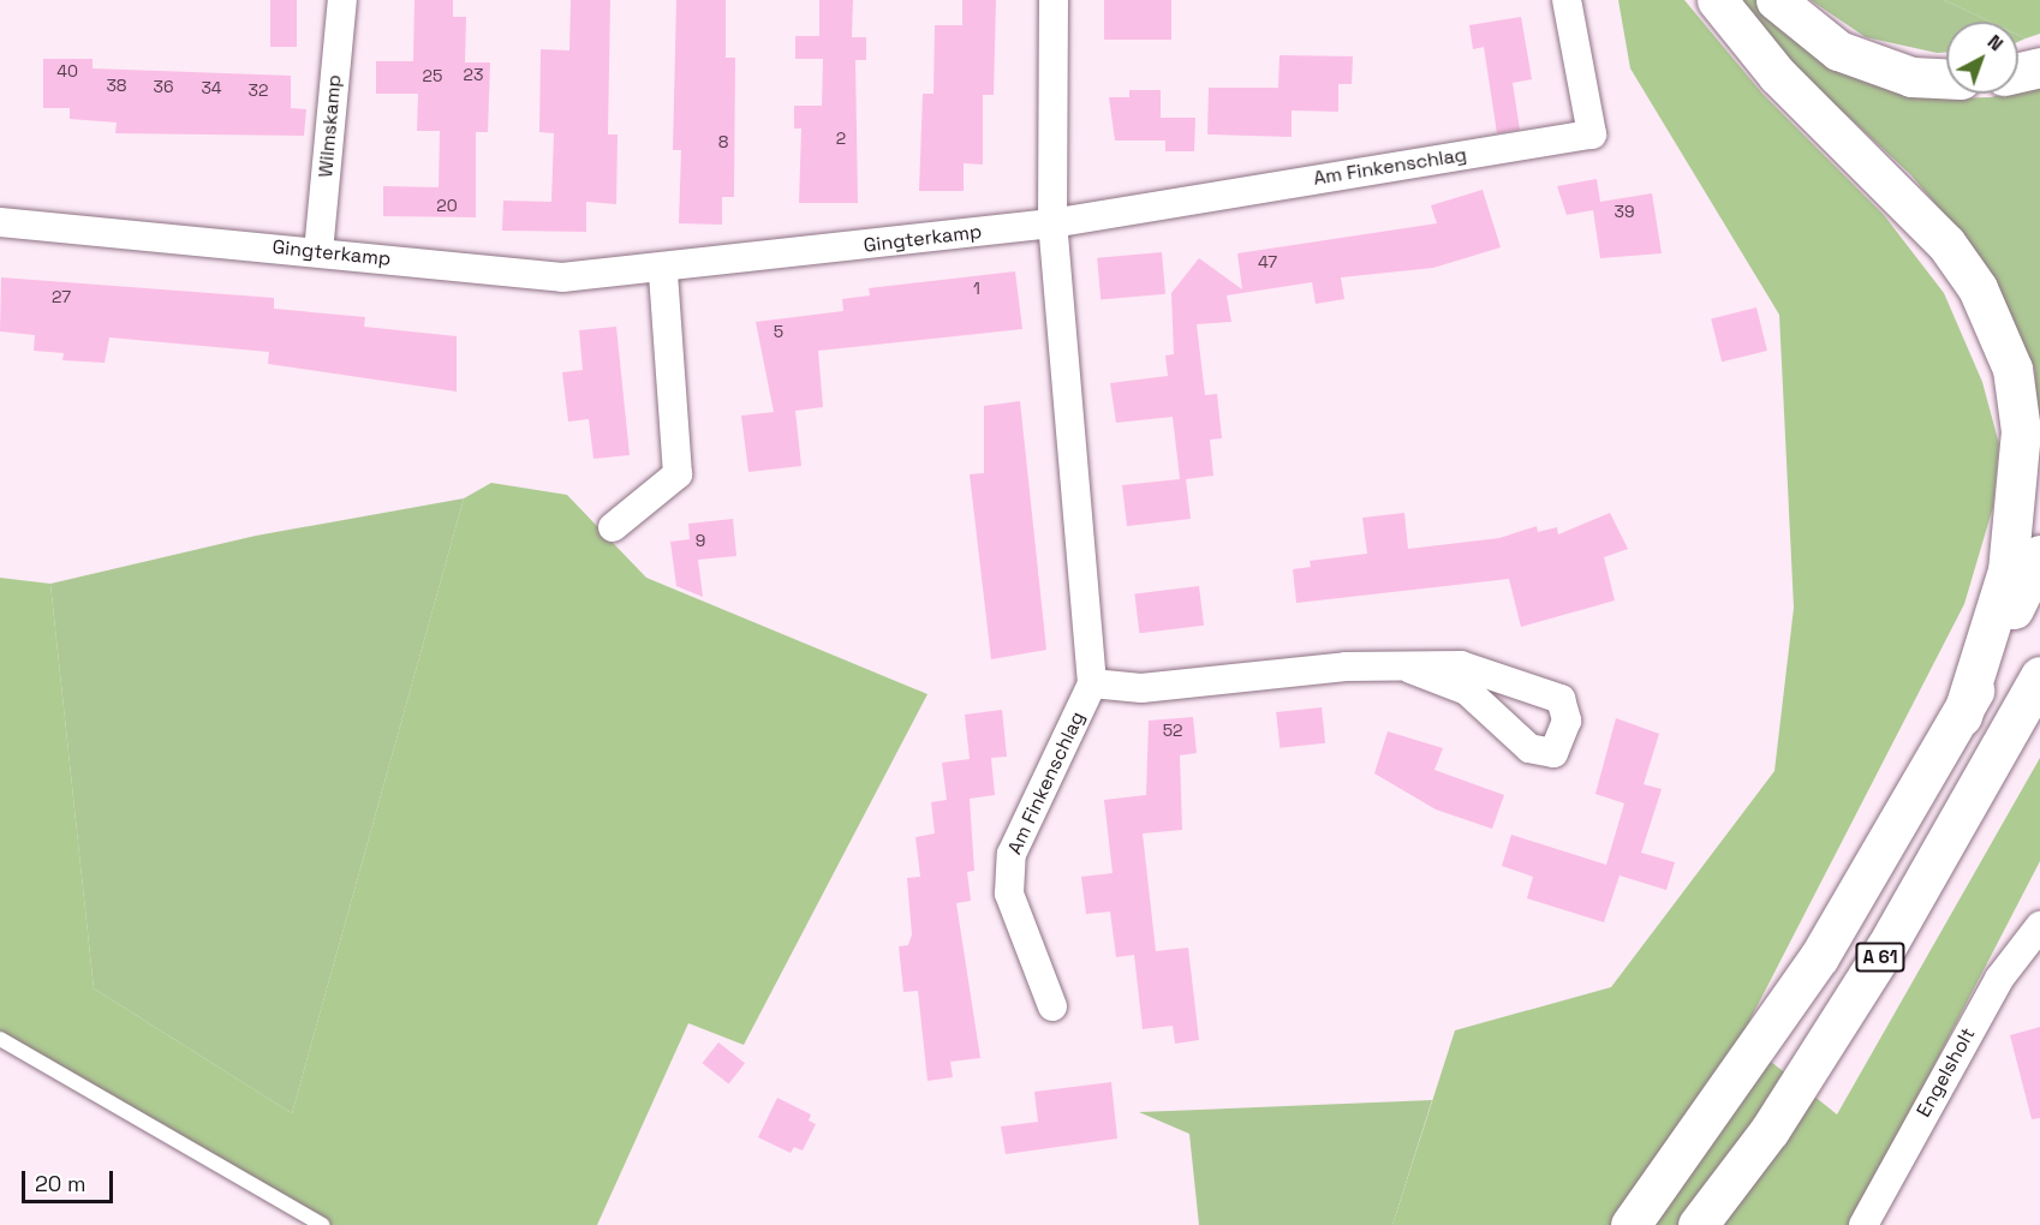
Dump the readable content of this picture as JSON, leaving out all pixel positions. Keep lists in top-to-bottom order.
{
  "streets": {
    "highway": ["A 61"],
    "street": [
      "Wilmskamp",
      "Am Finkenschlag",
      "Gingterkamp",
      "Engelsholt"
    ]
  },
  "crossings": [
    ["Wilmskamp", "Gingterkamp"],
    ["Am Finkenschlag", "Gingterkamp"]
  ],
  "house_numbers": [
    "40",
    "23",
    "25",
    "38",
    "36",
    "34",
    "32",
    "2",
    "8",
    "20",
    "39",
    "47",
    "1",
    "27",
    "5",
    "9",
    "52"
  ],
  "scale_bar": "20 m",
  "north": "top right"
}
